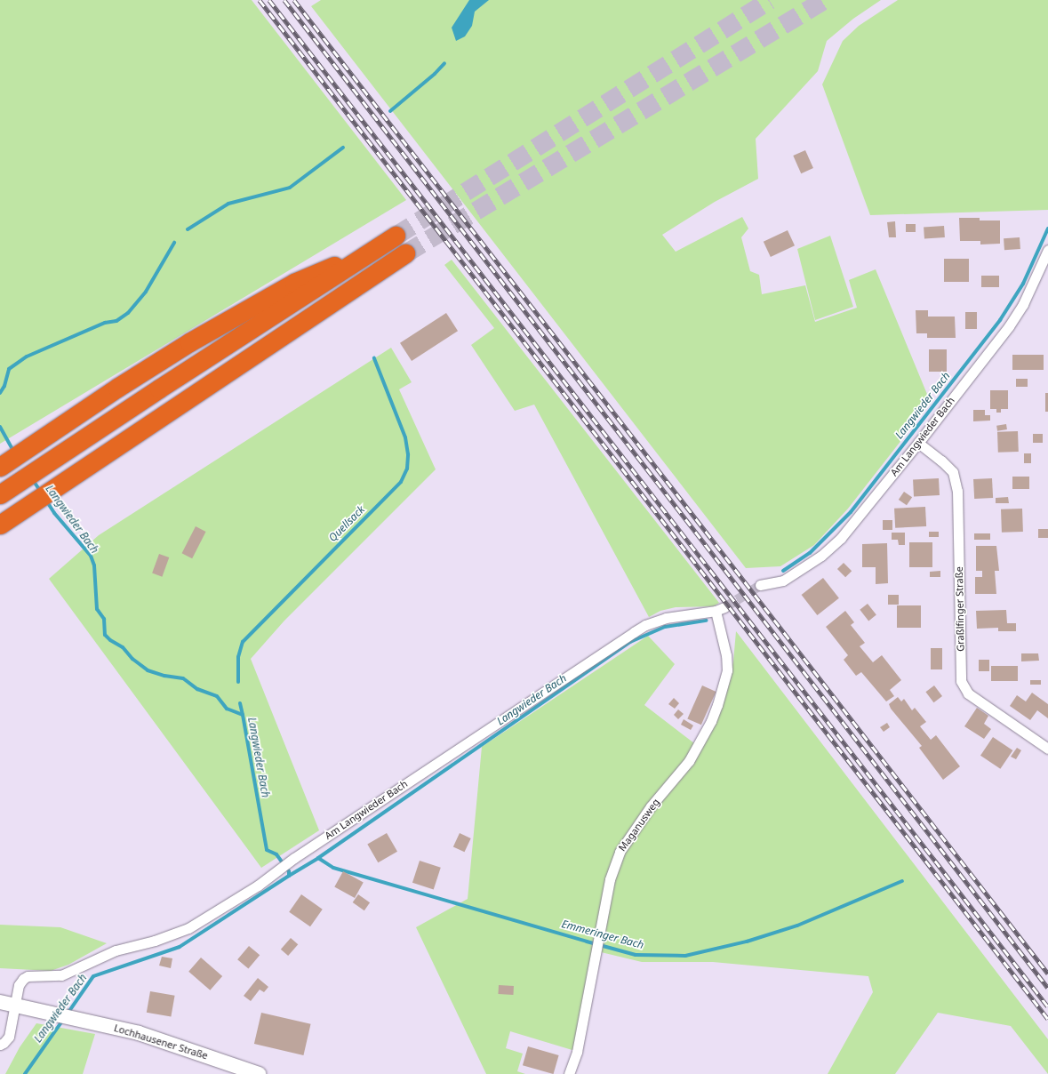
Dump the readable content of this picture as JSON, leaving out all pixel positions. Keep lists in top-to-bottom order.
{
  "streets": {
    "main road": ["Lochhausener Straße"],
    "street": ["Am Langwieder Bach", "Graßlfinger Straße", "Maganusweg"]
  },
  "crossings": [
    ["Am Langwieder Bach", "Graßlfinger Straße"],
    ["Am Langwieder Bach", "Maganusweg"],
    ["Am Langwieder Bach", "Lochhausener Straße"]
  ],
  "water": ["Langwieder Bach", "Quellsack", "Emmeringer Bach"]
}
